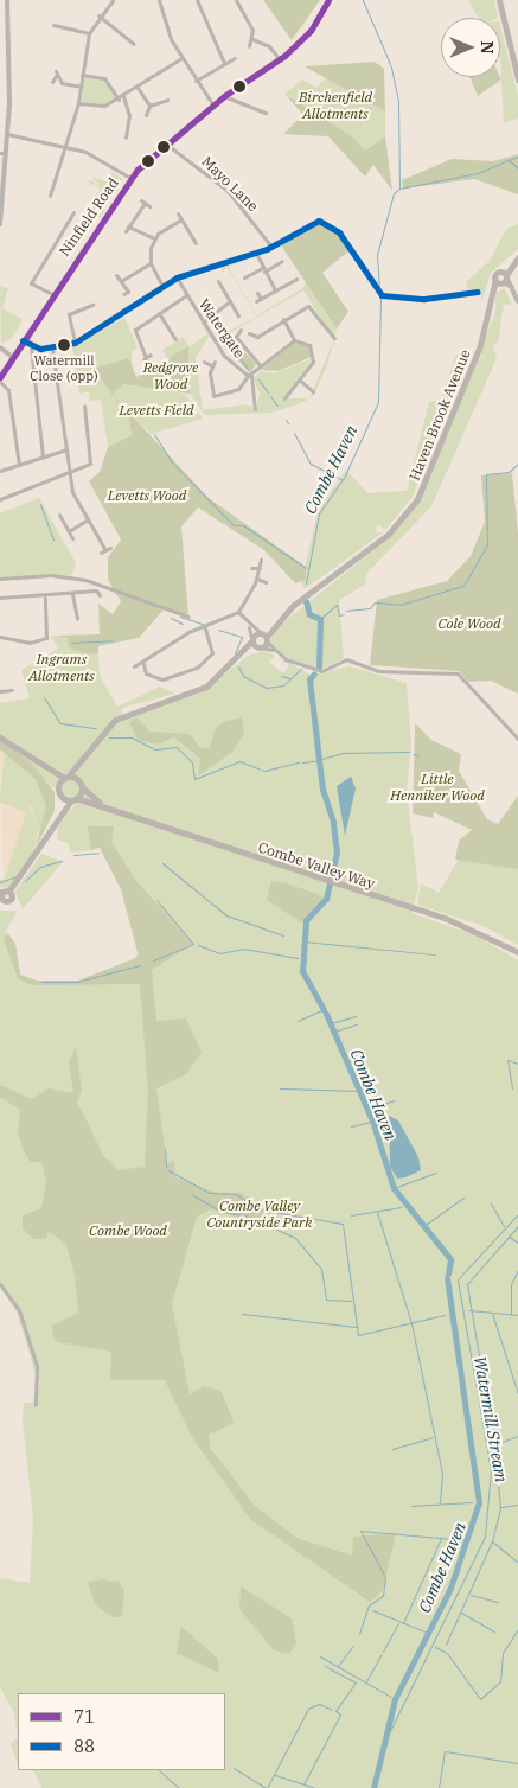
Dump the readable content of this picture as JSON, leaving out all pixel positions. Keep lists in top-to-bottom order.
{
  "streets": {
    "main road": ["Ninfield Road", "Haven Brook Avenue", "Combe Valley Way"],
    "street": ["Mayo Lane", "Watergate"]
  },
  "crossings": [
    ["Mayo Lane", "Ninfield Road"]
  ],
  "water": ["Combe Haven", "Watermill Stream"],
  "parks": [
    "Birchenfield Allotments",
    "Redgrove Wood",
    "Levetts Field",
    "Levetts Wood",
    "Cole Wood",
    "Ingrams Allotments",
    "Little Henniker Wood",
    "Combe Valley Countryside Park",
    "Combe Wood"
  ],
  "places": ["Watermill Close (opp)"],
  "lines": ["transit line 71", "transit line 88"],
  "legend": ["71", "88"],
  "north": "right"
}
